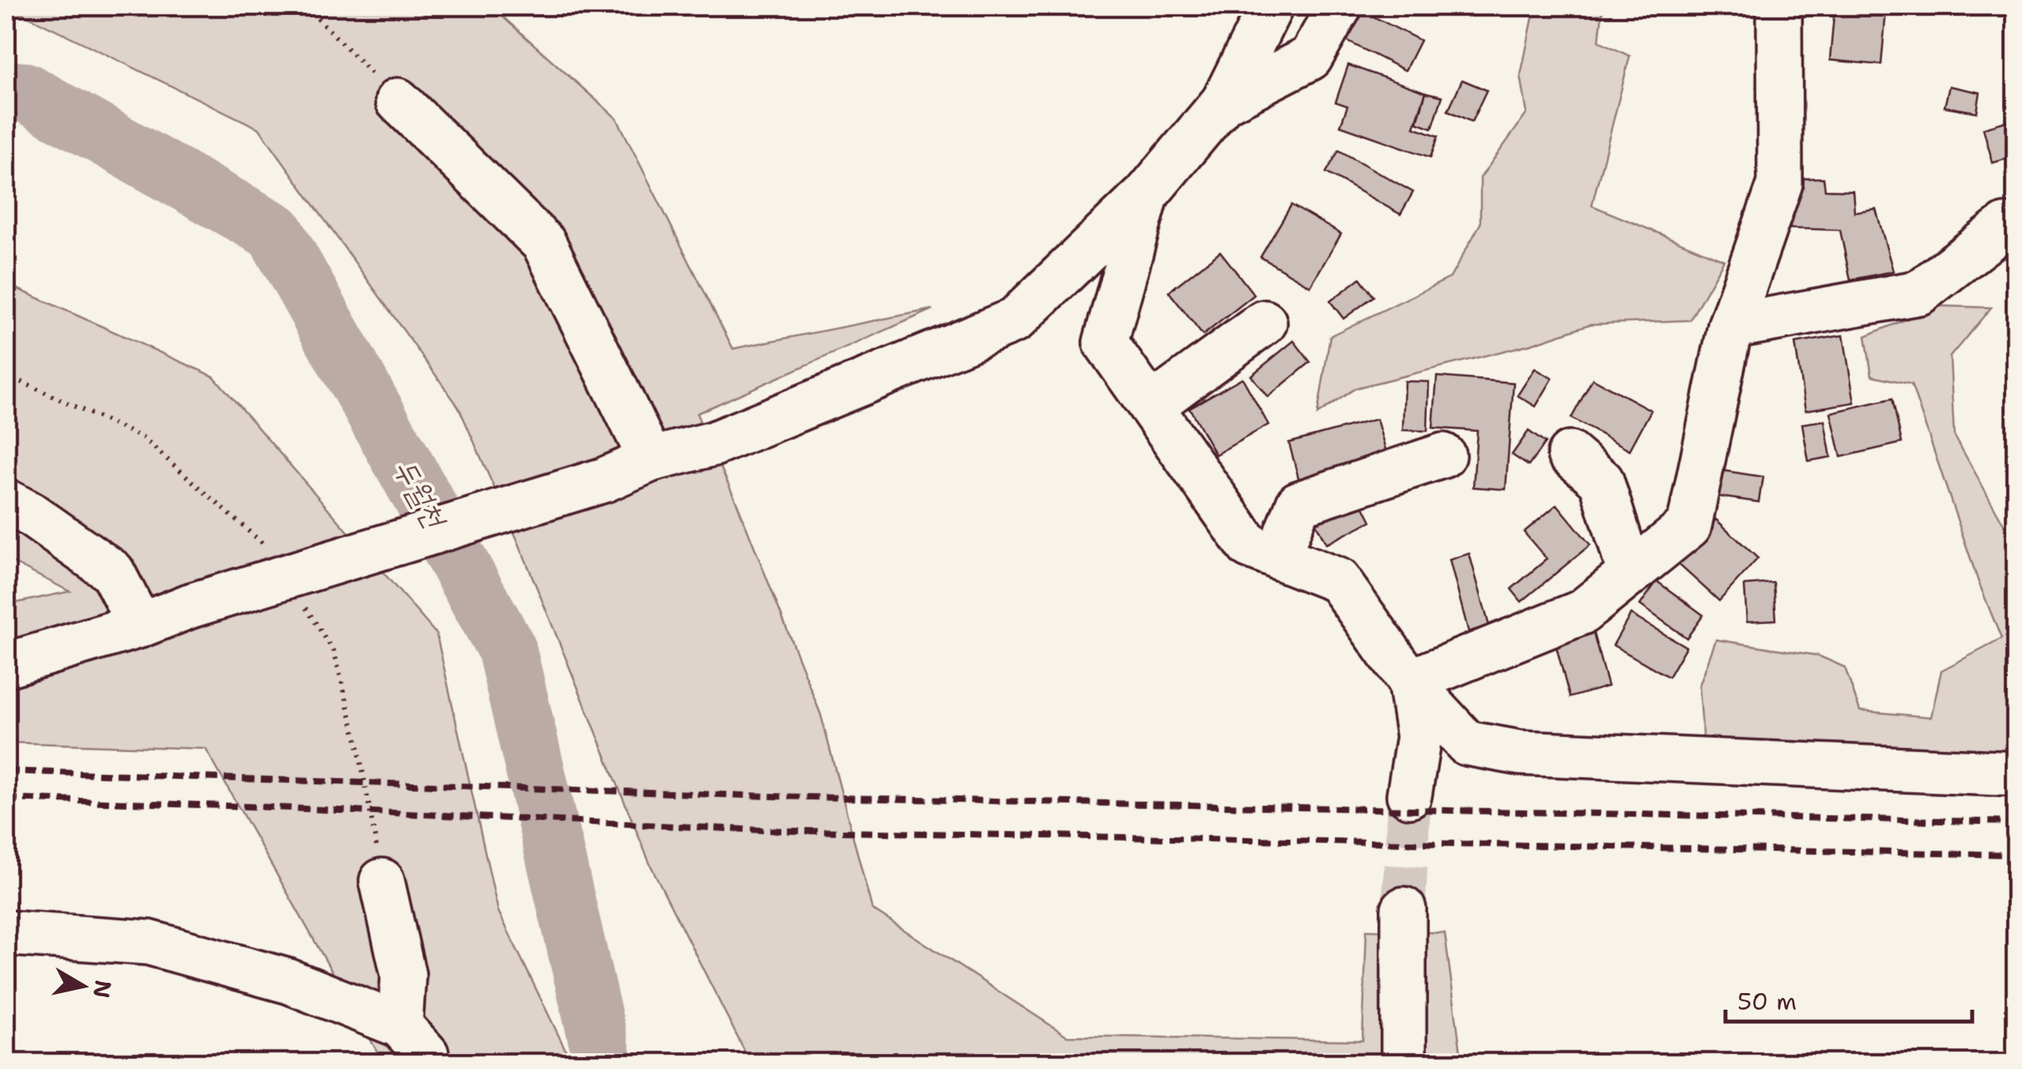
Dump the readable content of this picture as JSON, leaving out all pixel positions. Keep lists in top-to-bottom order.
{
  "water": ["두월천"],
  "scale_bar": "50 m",
  "north": "right"
}
